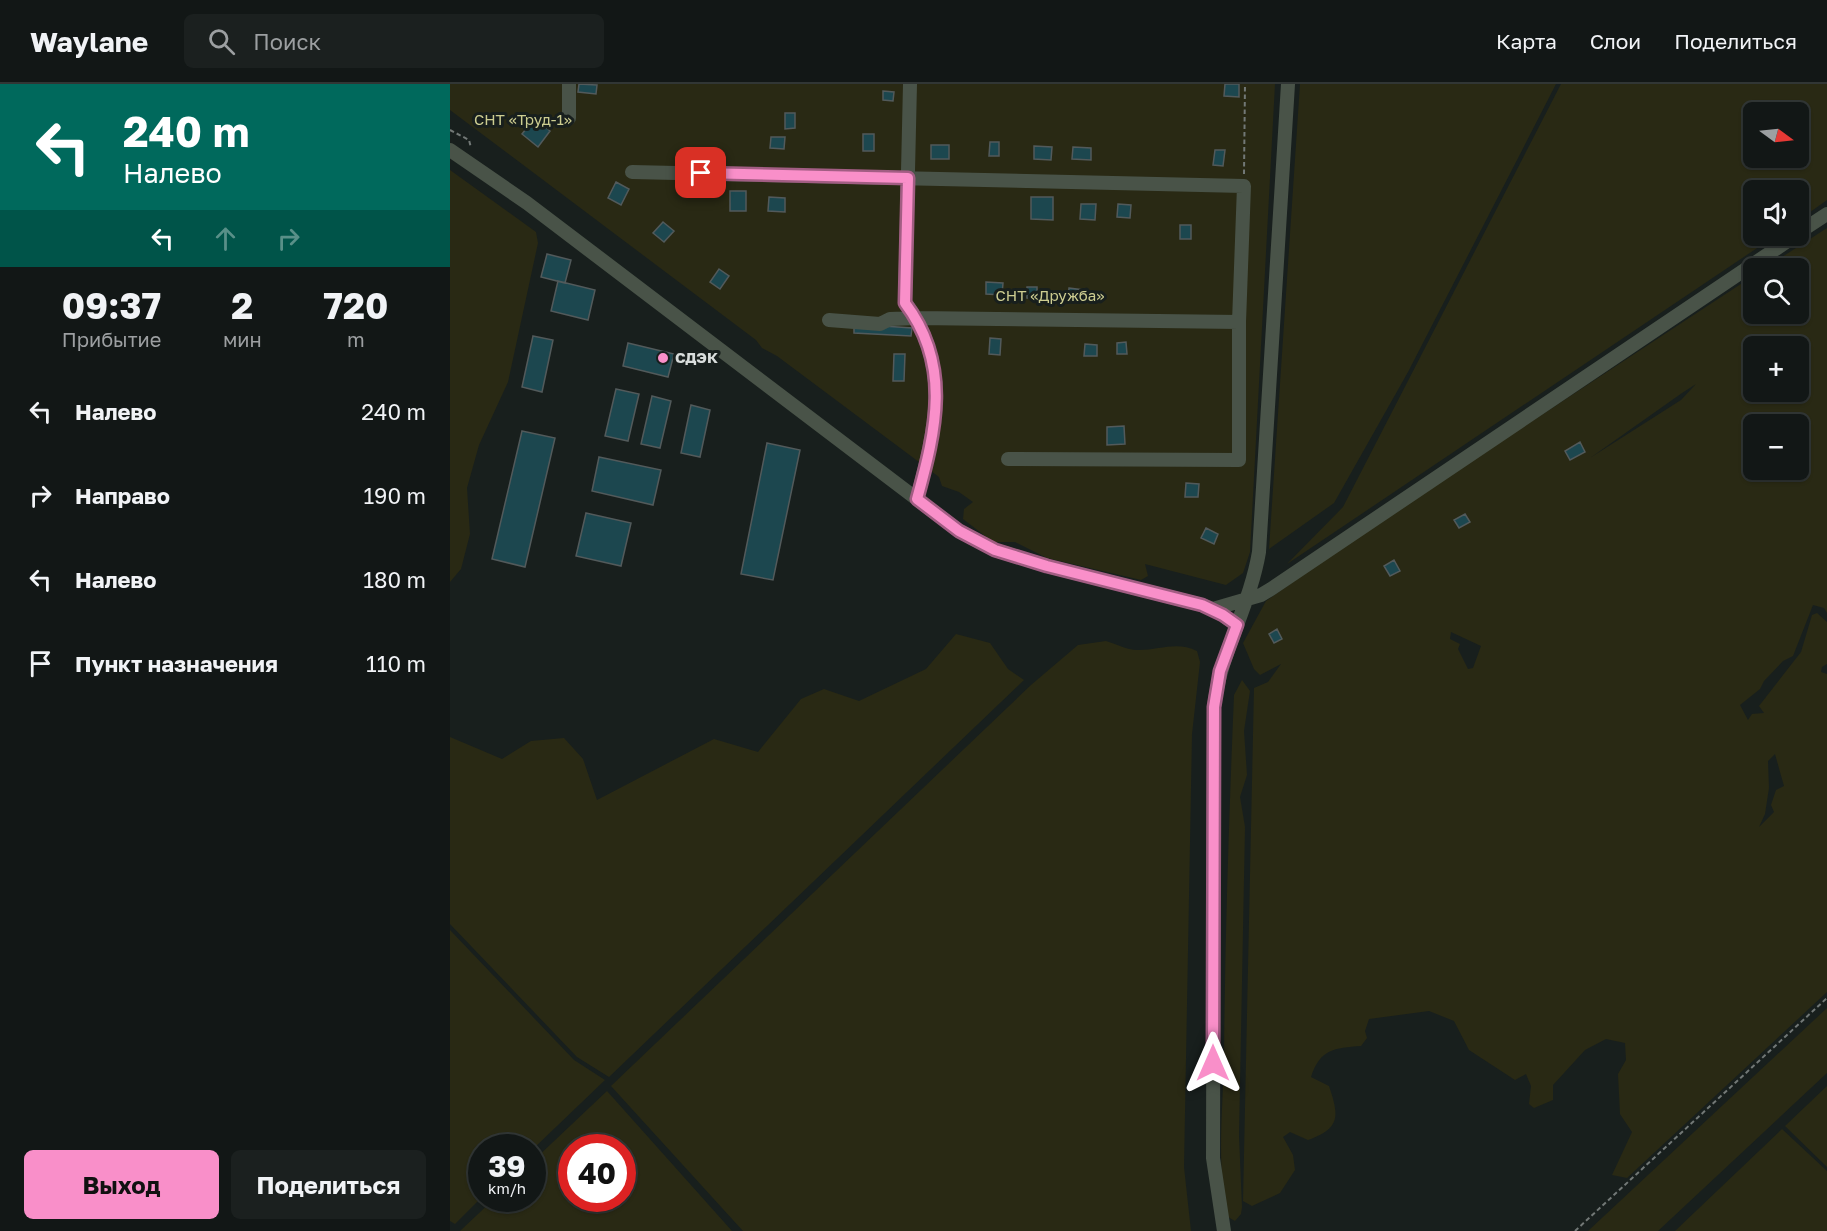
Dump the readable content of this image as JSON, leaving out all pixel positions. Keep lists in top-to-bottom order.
{
  "parks": ["СНТ «Труд-1»", "СНТ «Дружба»"],
  "places": ["СДЭК"],
  "north": "right",
  "page": {
    "header": "Waylane",
    "search": "Поиск",
    "nav": ["Карта", "Слои", "Поделиться"],
    "turn": ["240 m", "Налево"],
    "map_buttons": ["+", "−"],
    "eta": [
      "09:37",
      "Прибытие",
      "2",
      "мин",
      "720",
      "m"
    ],
    "list": [
      {
        "name": "Налево",
        "value": "240 m"
      },
      {
        "name": "Направо",
        "value": "190 m"
      },
      {
        "name": "Налево",
        "value": "180 m"
      },
      {
        "name": "Пункт назначения",
        "value": "110 m"
      }
    ],
    "speed": "39 km/h",
    "limit": "40",
    "buttons": ["Выход", "Поделиться"]
  }
}
